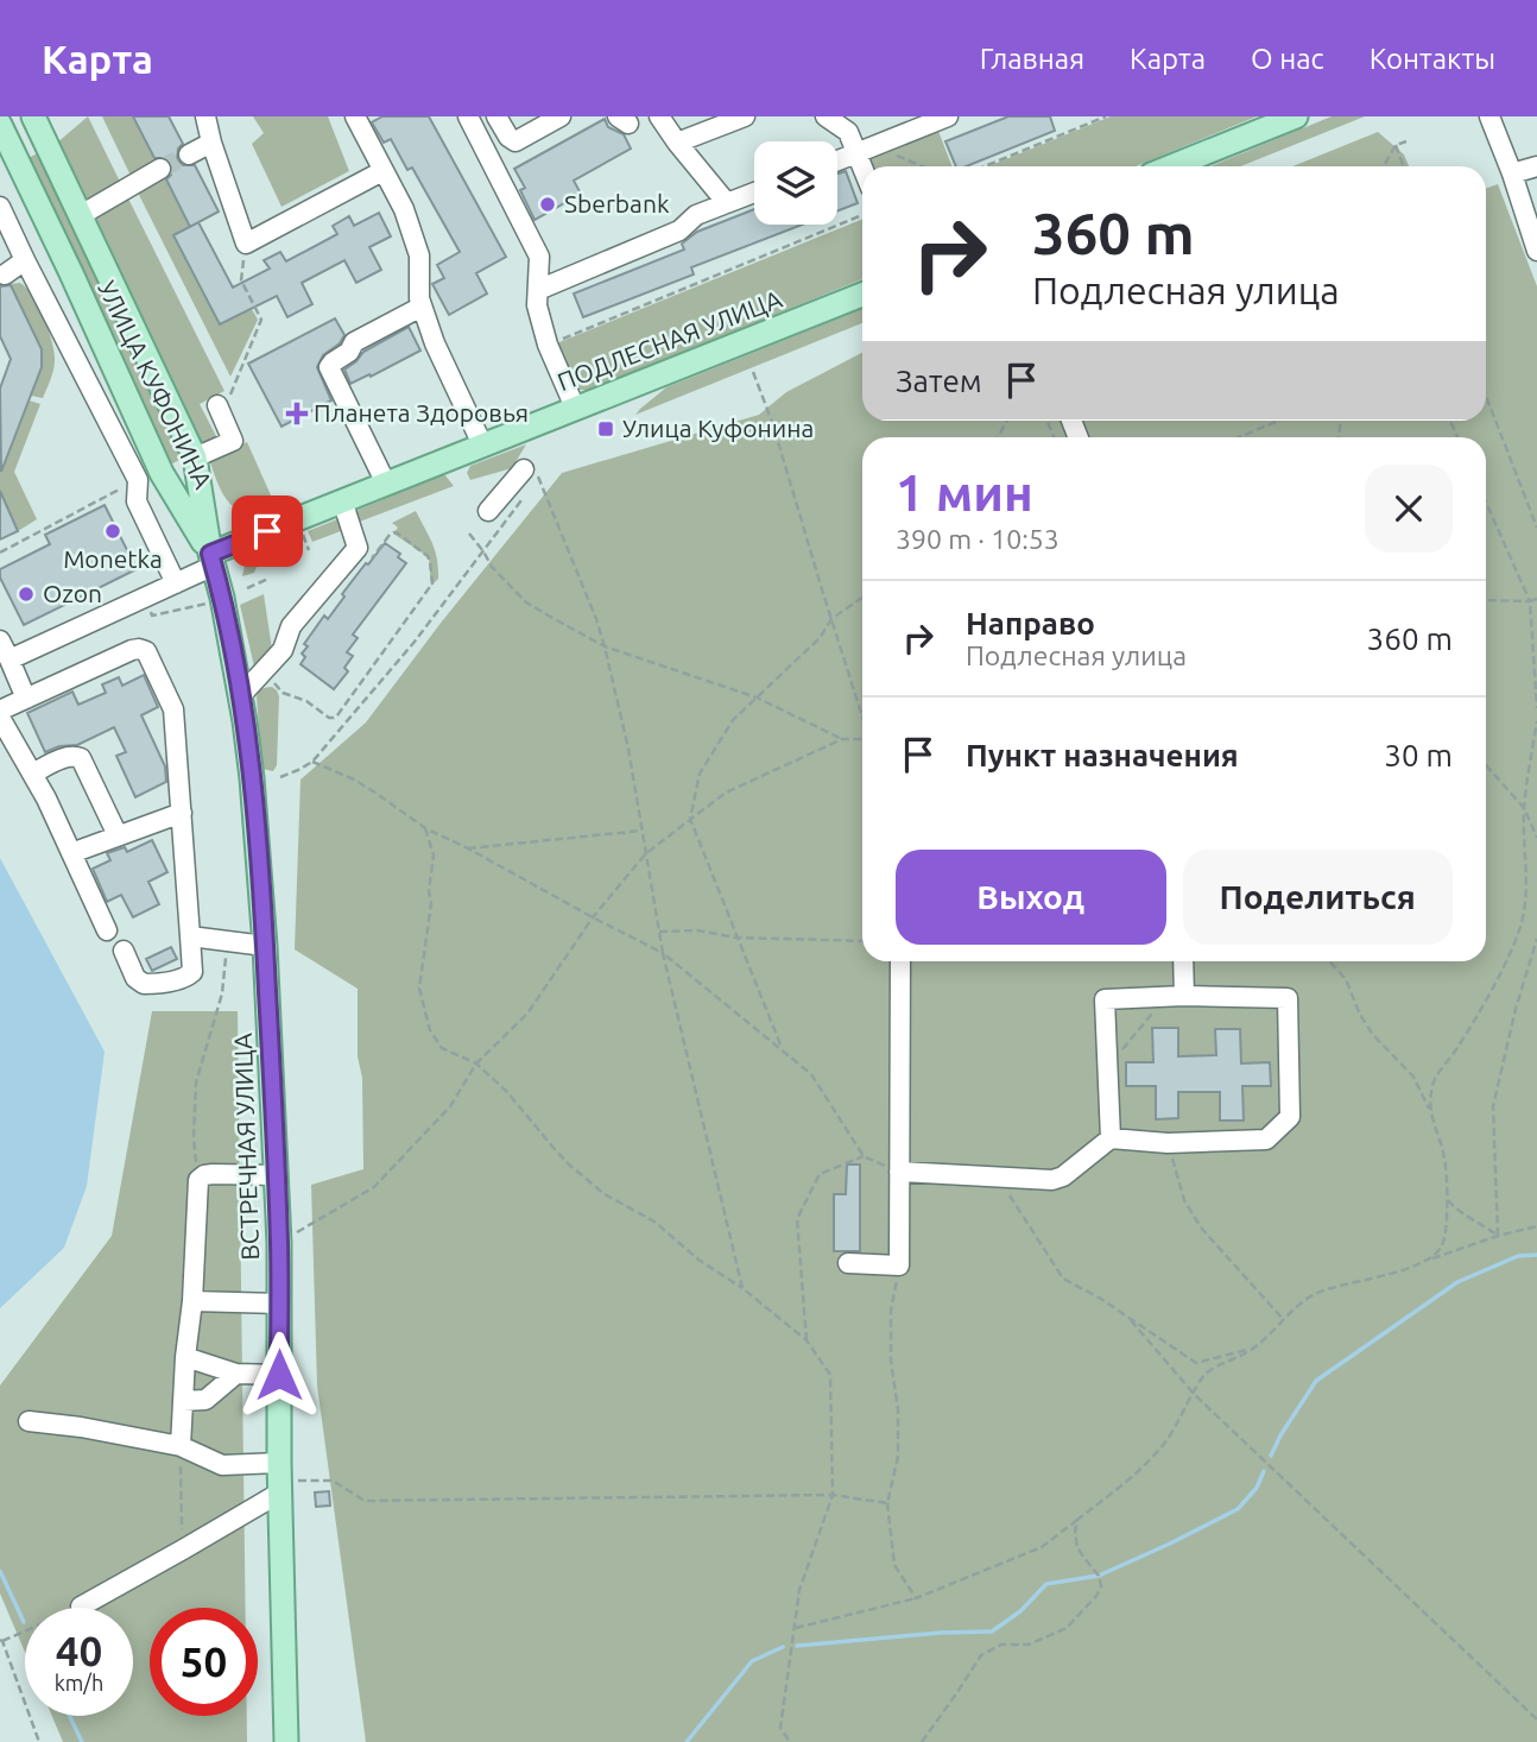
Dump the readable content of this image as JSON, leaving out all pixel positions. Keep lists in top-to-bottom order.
{
  "streets": {
    "main road": ["ПОДЛЕСНАЯ УЛИЦА", "УЛИЦА КУФОНИНА", "ВСТРЕЧНАЯ УЛИЦА"]
  },
  "crossings": [
    ["ПОДЛЕСНАЯ УЛИЦА", "УЛИЦА КУФОНИНА"],
    ["ПОДЛЕСНАЯ УЛИЦА", "ВСТРЕЧНАЯ УЛИЦА"],
    ["УЛИЦА КУФОНИНА", "ВСТРЕЧНАЯ УЛИЦА"]
  ],
  "places": {
    "other": ["Sberbank", "Monetka", "Ozon"],
    "health": ["Планета Здоровья"],
    "transit": ["Улица Куфонина"]
  },
  "page": {
    "header": "Карта",
    "nav": [
      "Главная",
      "Карта",
      "О нас",
      "Контакты"
    ],
    "turn": ["360 m", "Подлесная улица"],
    "then": "Затем",
    "heading": ["1 мин", "390 m · 10:53"],
    "list": [
      {
        "name": "Направо",
        "note": "Подлесная улица",
        "value": "360 m"
      },
      {
        "name": "Пункт назначения",
        "value": "30 m"
      }
    ],
    "buttons": ["Выход", "Поделиться"],
    "speed": "40 km/h",
    "limit": "50"
  }
}
